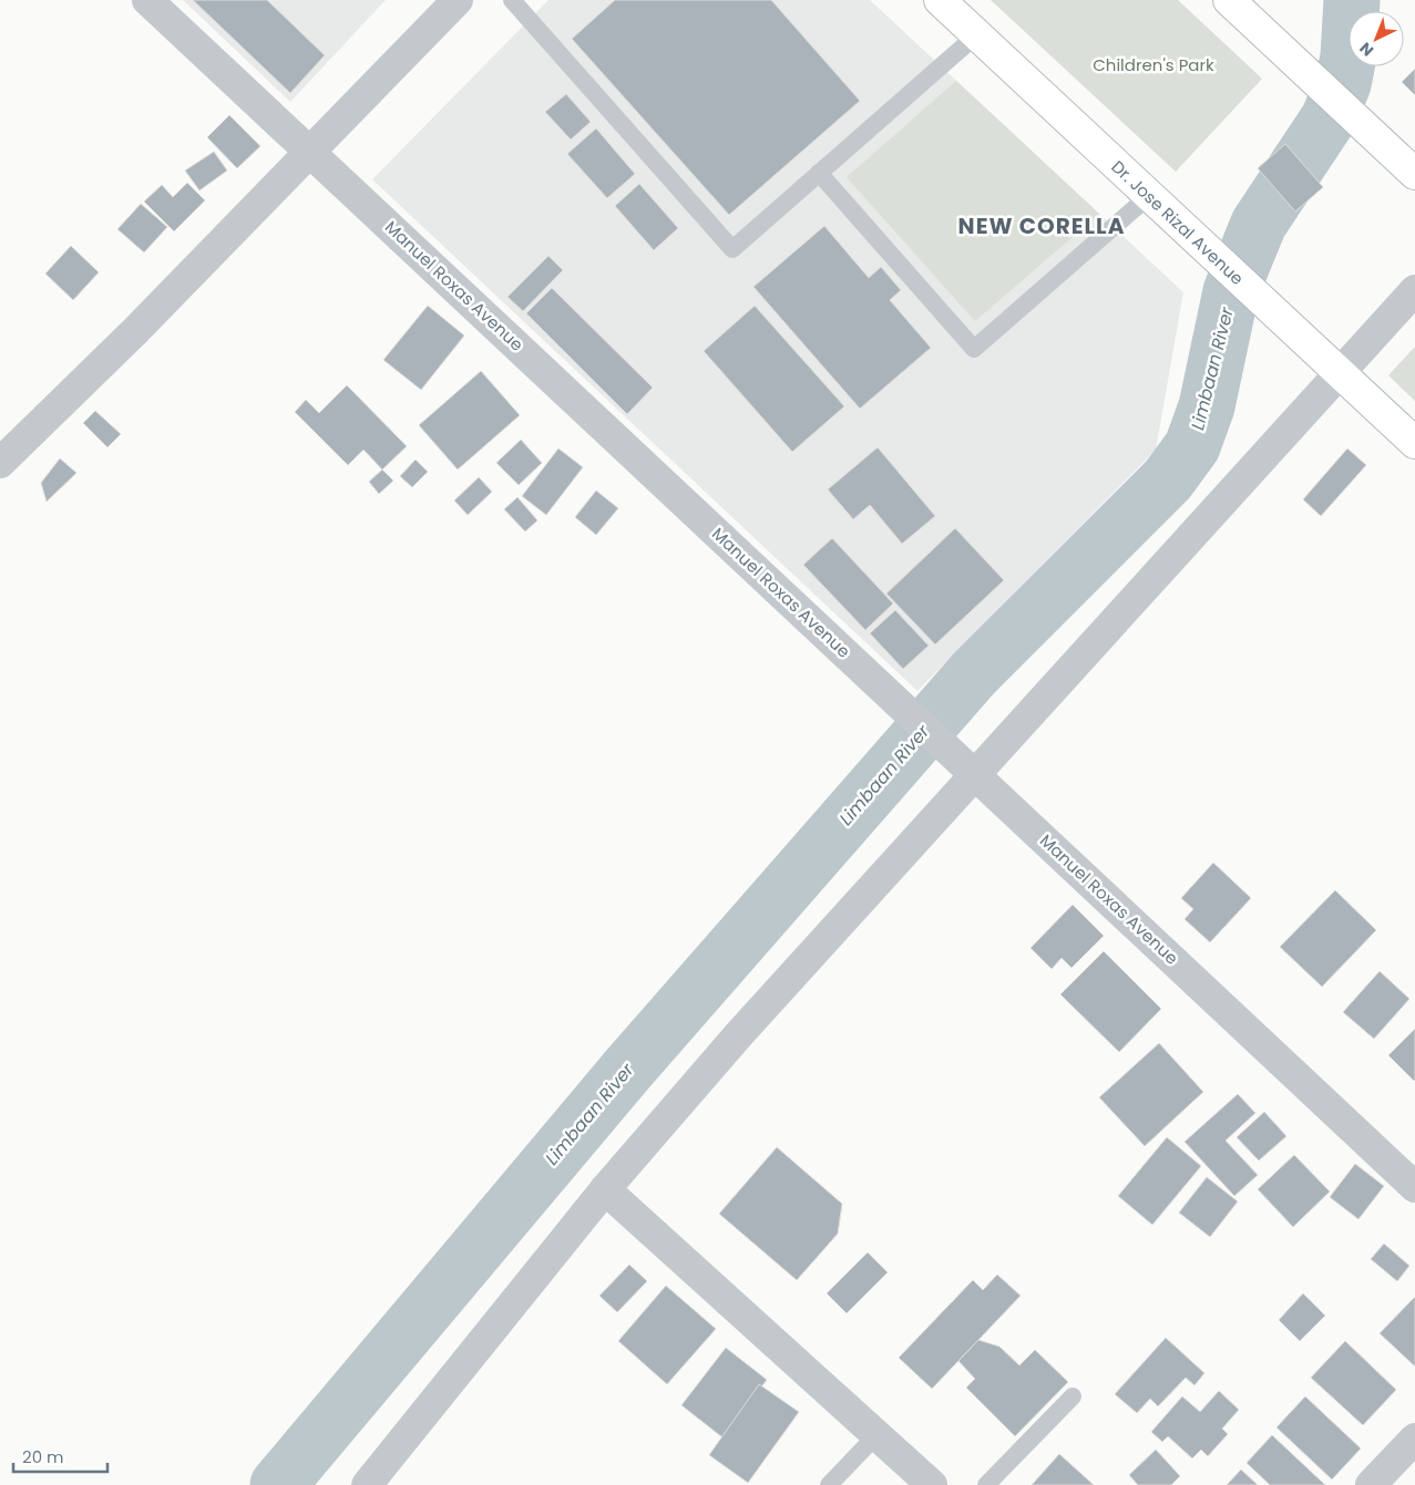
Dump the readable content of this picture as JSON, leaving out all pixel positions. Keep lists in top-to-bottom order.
{
  "streets": {
    "main road": ["Dr. Jose Rizal Avenue"],
    "street": ["Manuel Roxas Avenue"]
  },
  "districts": ["NEW CORELLA"],
  "water": ["Limbaan River"],
  "parks": ["Children's Park"],
  "scale_bar": "20 m",
  "north": "bottom left"
}
